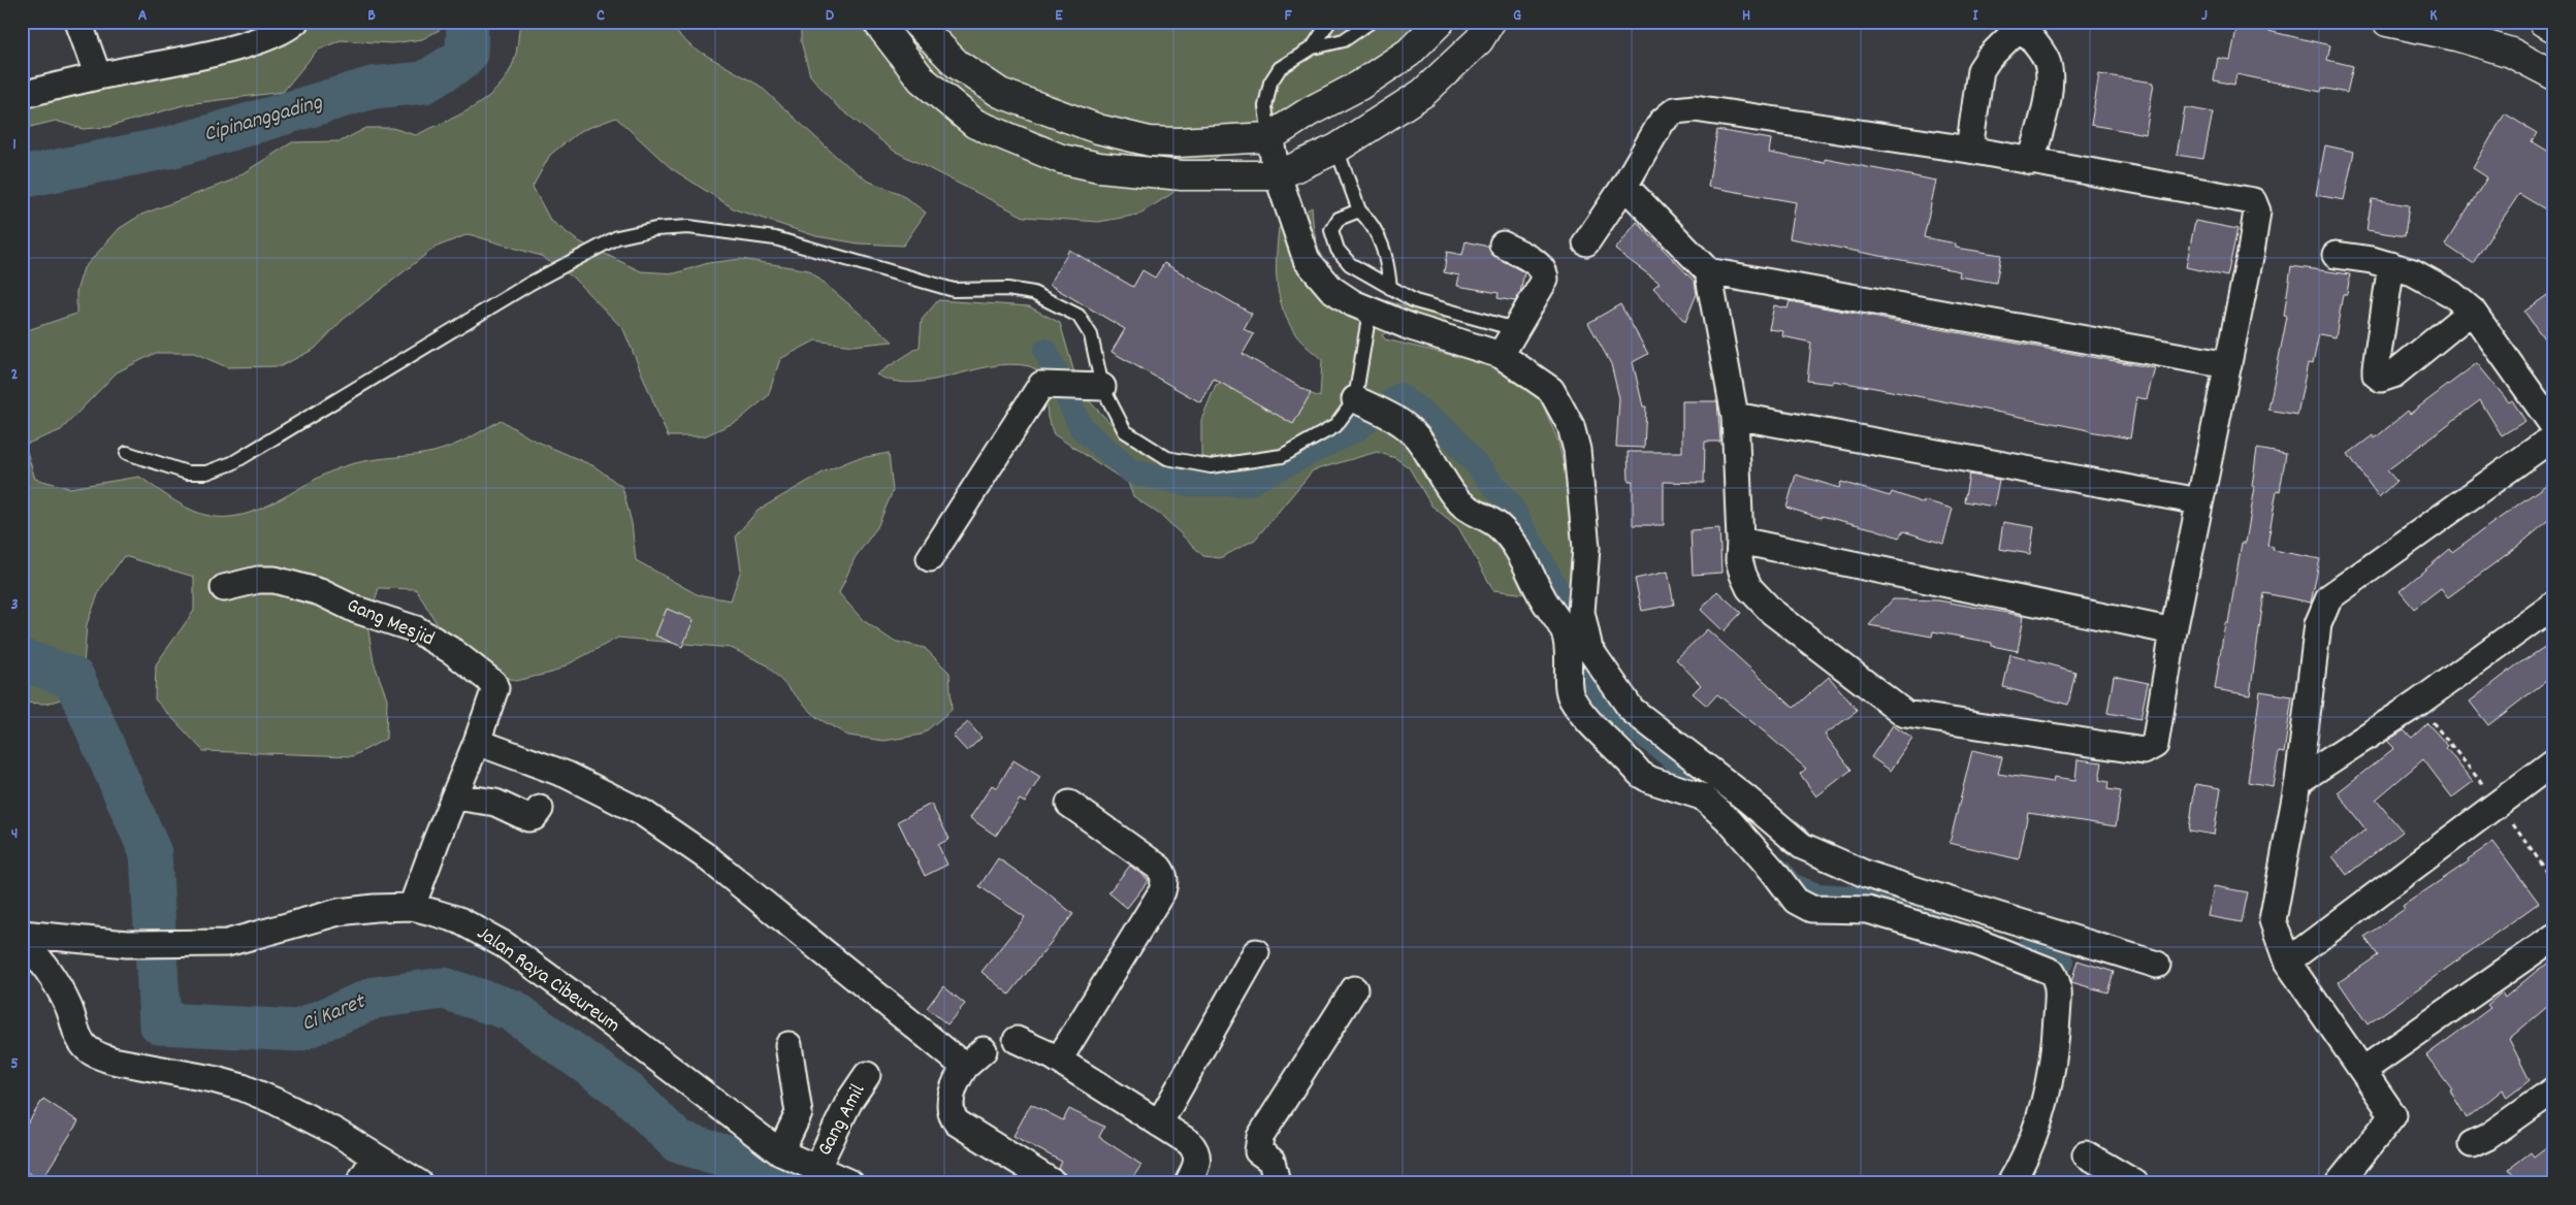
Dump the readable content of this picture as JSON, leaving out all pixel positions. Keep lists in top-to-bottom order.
{
  "streets": {
    "street": ["Gang Mesjid", "Jalan Raya Cibeureum", "Gang Amil"]
  },
  "crossings": [
    ["Gang Mesjid", "Jalan Raya Cibeureum"],
    ["Jalan Raya Cibeureum", "Gang Amil"]
  ],
  "water": ["Cipinanggading", "Ci Karet"],
  "grid": {
    "columns": [
      "A",
      "B",
      "C",
      "D",
      "E",
      "F",
      "G",
      "H",
      "I",
      "J",
      "K"
    ],
    "rows": [
      "1",
      "2",
      "3",
      "4",
      "5"
    ]
  }
}
